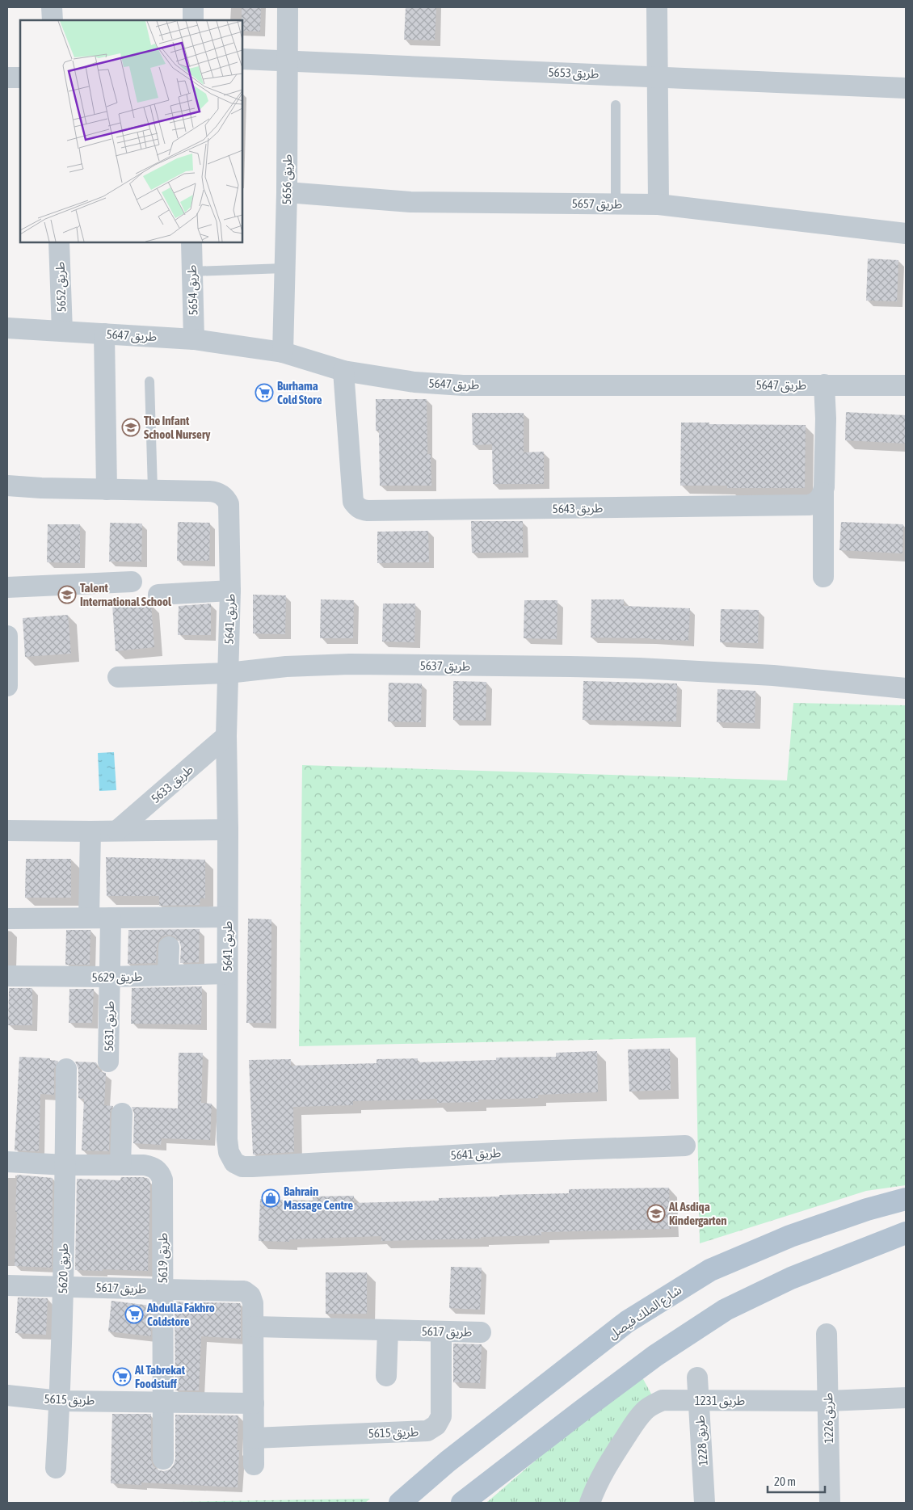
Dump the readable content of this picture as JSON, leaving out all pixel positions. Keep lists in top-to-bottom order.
{
  "streets": {
    "main road": ["شارع الملك فيصل"],
    "street": [
      "طريق 5653",
      "طريق 5656",
      "طريق 5657",
      "طريق 5652",
      "طريق 5654",
      "طريق 5647",
      "طريق 5643",
      "طريق 5641",
      "طريق 5637",
      "طريق 5633",
      "طريق 5629",
      "طريق 5631",
      "طريق 5619",
      "طريق 5620",
      "طريق 5617",
      "طريق 5615",
      "طريق 1231",
      "طريق 1226",
      "طريق 1228"
    ]
  },
  "crossings": [
    ["طريق 5653", "طريق 5656"],
    ["طريق 5656", "طريق 5657"],
    ["طريق 5656", "طريق 5647"],
    ["طريق 5652", "طريق 5647"],
    ["طريق 5654", "طريق 5647"],
    ["طريق 5647", "طريق 5643"],
    ["طريق 5641", "طريق 5637"],
    ["طريق 5641", "طريق 5633"],
    ["طريق 5641", "طريق 5629"],
    ["طريق 5629", "طريق 5631"],
    ["طريق 5619", "طريق 5620"],
    ["طريق 5619", "طريق 5617"],
    ["طريق 5619", "طريق 5615"],
    ["طريق 5620", "طريق 5617"],
    ["طريق 5620", "طريق 5615"],
    ["طريق 5617", "طريق 5615"],
    ["طريق 1231", "طريق 1226"],
    ["طريق 1231", "طريق 1228"]
  ],
  "places": {
    "supermarket": ["Burhama Cold Store", "Abdulla Fakhro Coldstore", "Al Tabrekat Foodstuff"],
    "school or university": ["The Infant School Nursery", "Talent International School", "Al Asdiqa Kindergarten"],
    "shop": ["Bahrain Massage Centre"]
  },
  "scale_bar": "20 m"
}
